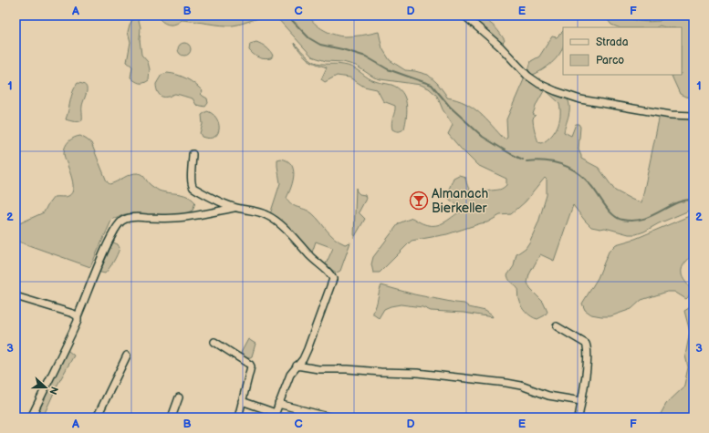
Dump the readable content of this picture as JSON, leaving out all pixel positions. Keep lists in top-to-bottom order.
{
  "places": {
    "bar": ["Almanach Bierkeller"]
  },
  "legend": ["Strada", "Parco"],
  "north": "right",
  "grid": {
    "columns": [
      "A",
      "B",
      "C",
      "D",
      "E",
      "F"
    ],
    "rows": ["1", "2", "3"]
  }
}
